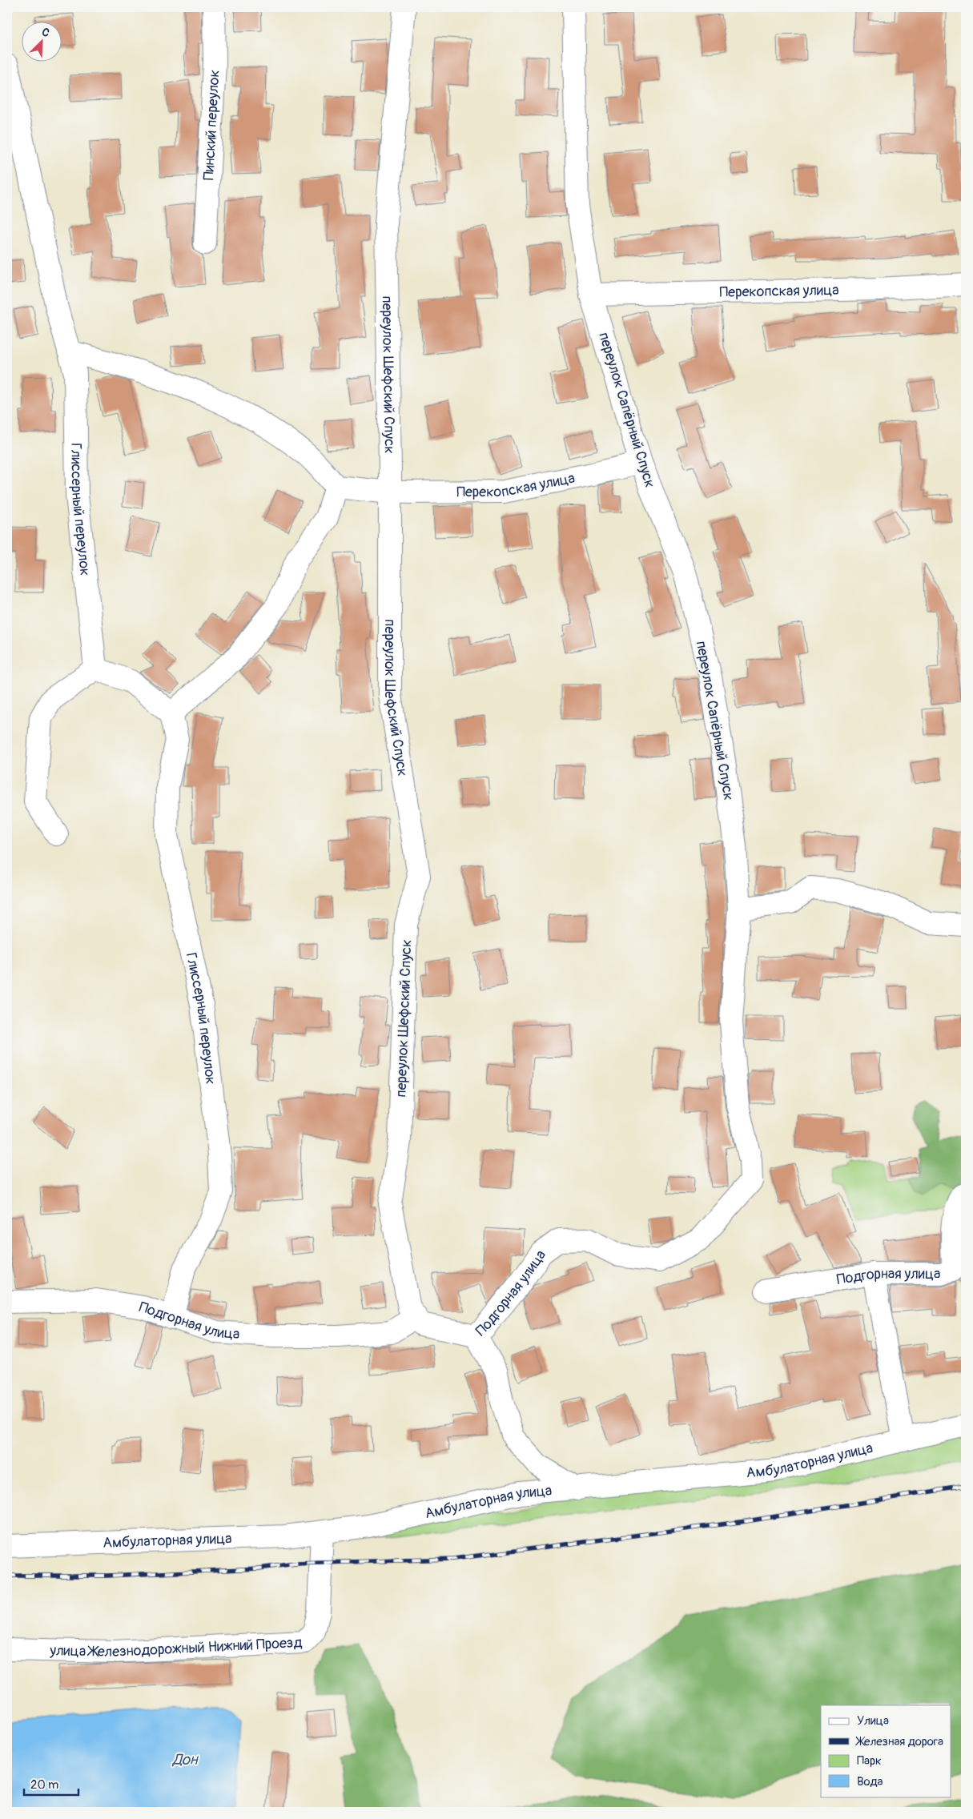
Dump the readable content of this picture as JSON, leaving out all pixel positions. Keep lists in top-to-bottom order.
{
  "streets": {
    "street": [
      "Пинский переулок",
      "Перекопская улица",
      "переулок Шефский Спуск",
      "переулок Сапёрный Спуск",
      "Глиссерный переулок",
      "Подгорная улица",
      "Амбулаторная улица",
      "улица Железнодорожный Нижний Проезд"
    ]
  },
  "crossings": [
    ["Перекопская улица", "переулок Шефский Спуск"],
    ["Перекопская улица", "переулок Сапёрный Спуск"],
    ["переулок Шефский Спуск", "Подгорная улица"],
    ["переулок Сапёрный Спуск", "Подгорная улица"],
    ["Глиссерный переулок", "Подгорная улица"],
    ["Подгорная улица", "Амбулаторная улица"],
    ["Амбулаторная улица", "улица Железнодорожный Нижний Проезд"]
  ],
  "water": ["Дон"],
  "legend": [
    "Улица",
    "Железная дорога",
    "Парк",
    "Вода"
  ],
  "scale_bar": "20 m",
  "north": "top right"
}
